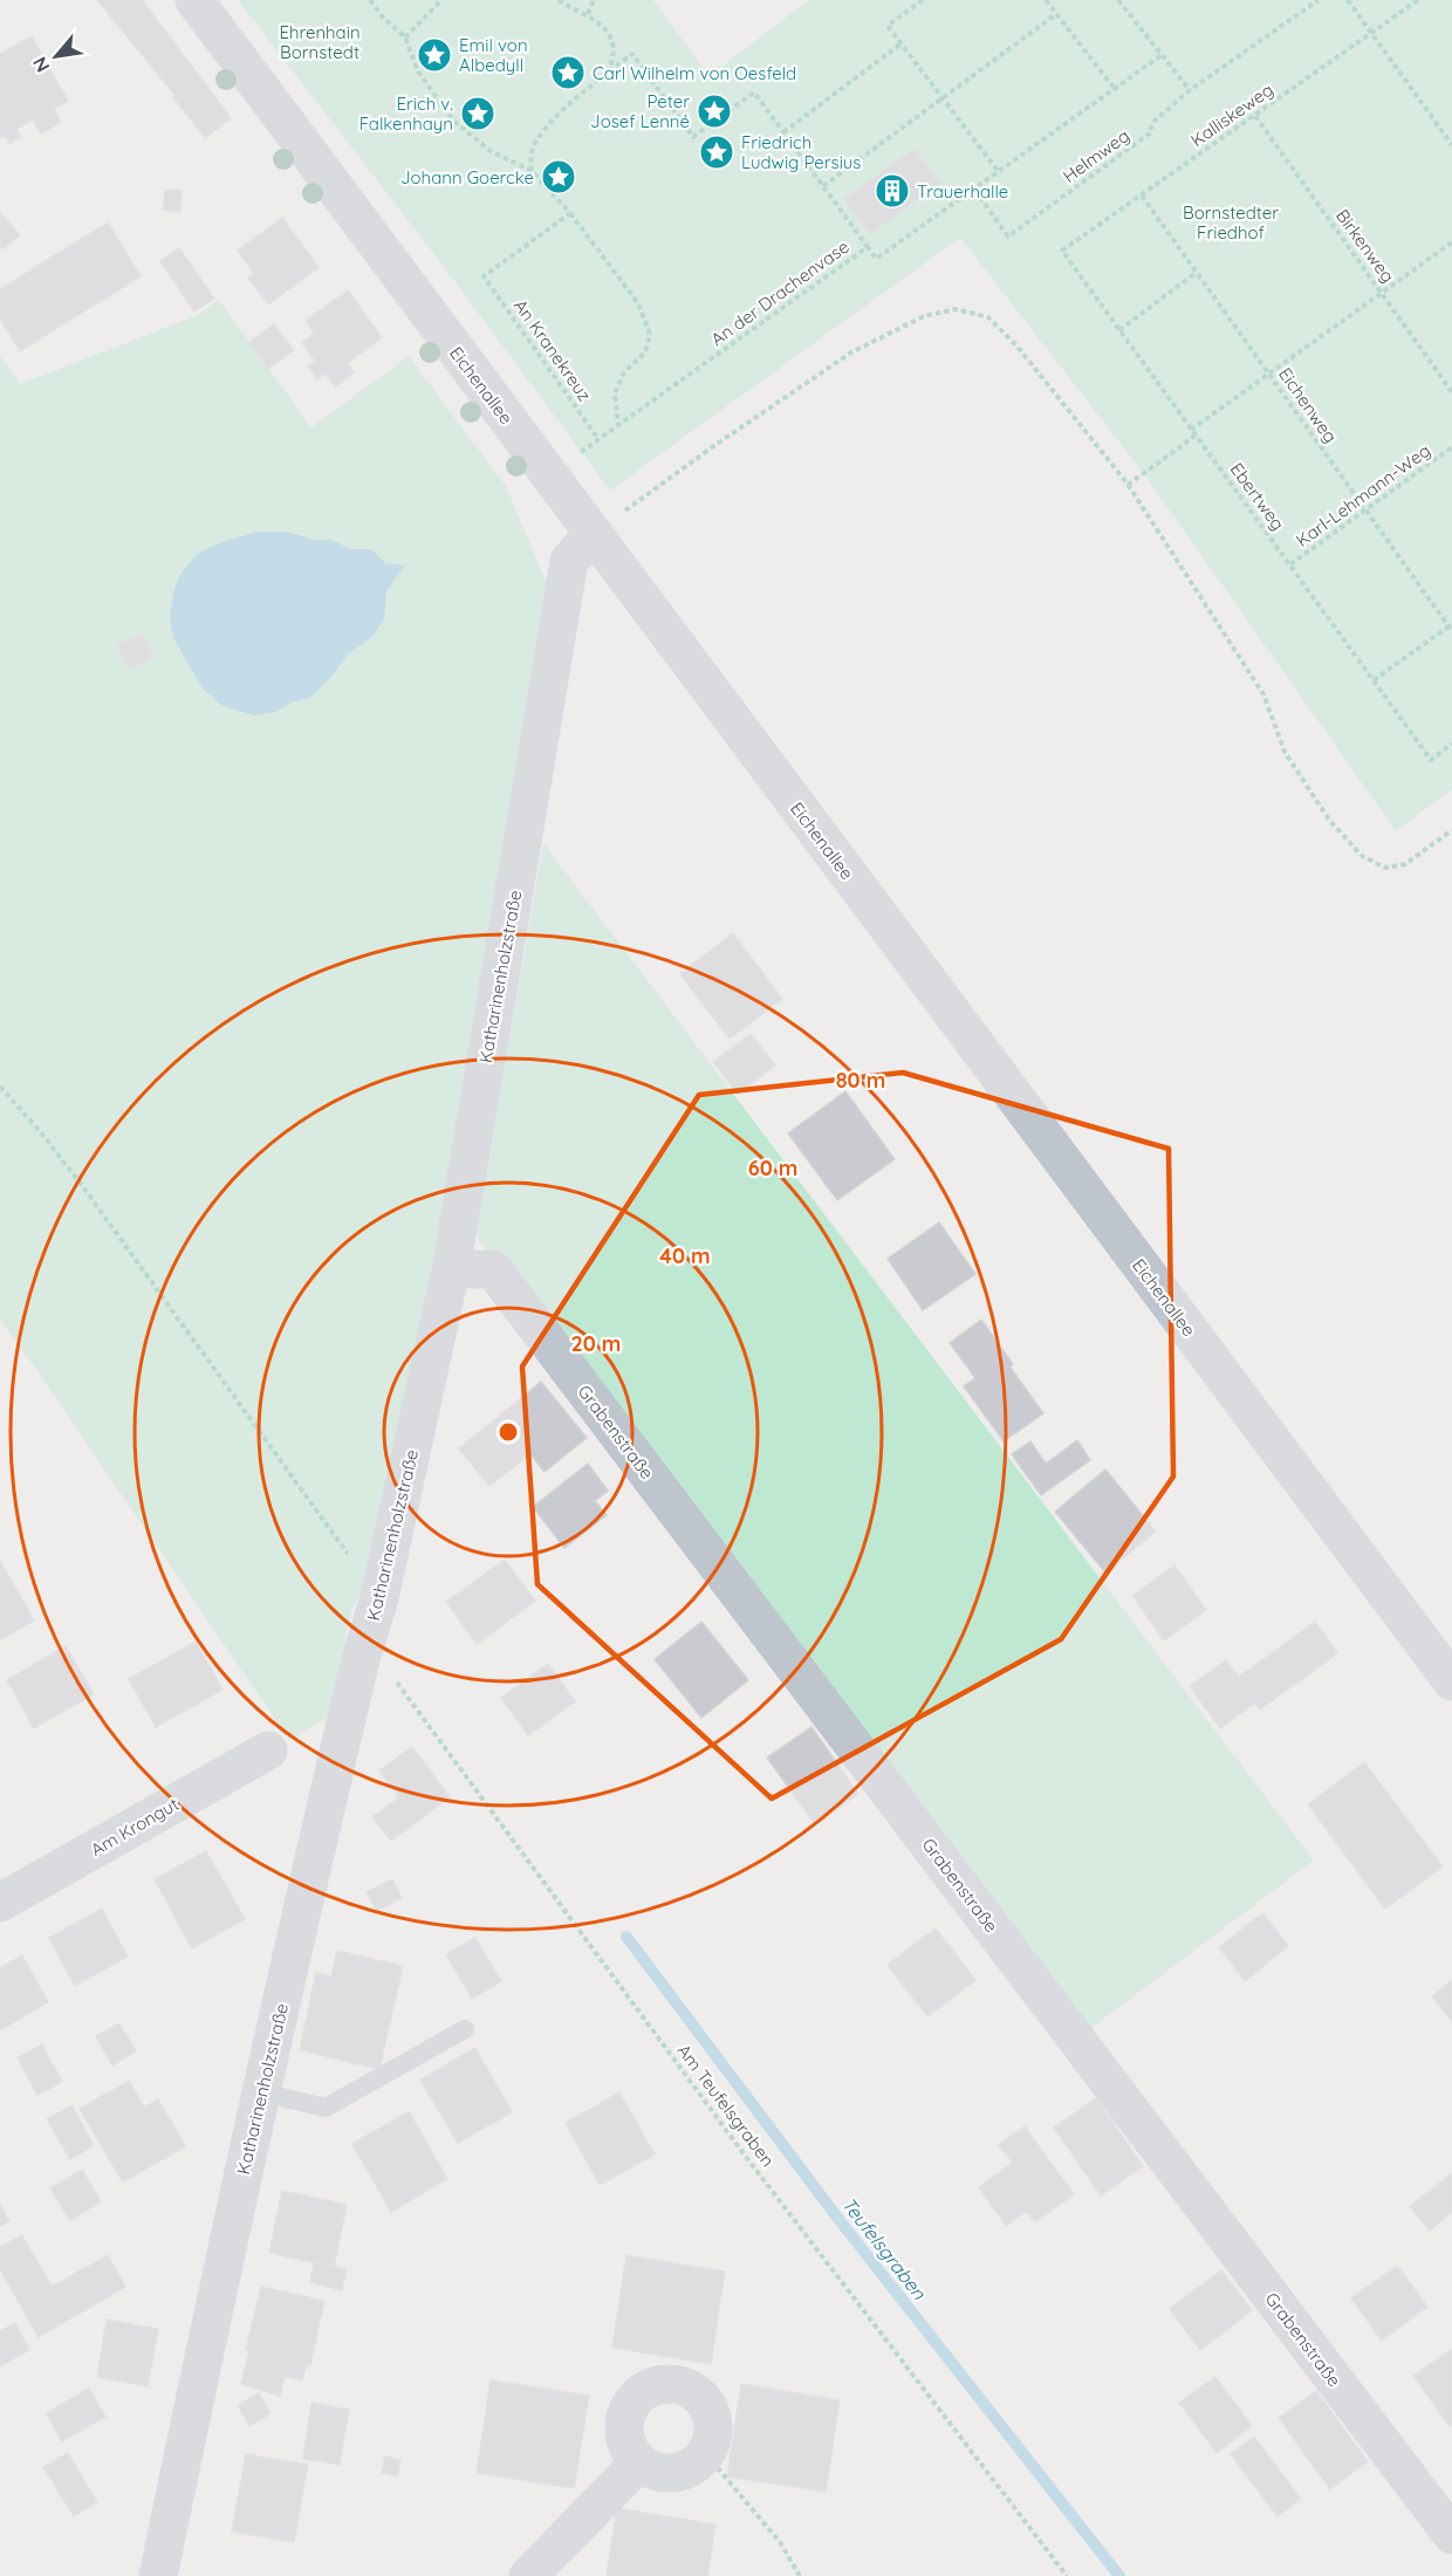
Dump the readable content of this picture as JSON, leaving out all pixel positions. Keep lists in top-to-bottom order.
{
  "streets": {
    "street": [
      "Eichenallee",
      "Katharinenholzstraße",
      "Grabenstraße",
      "Am Krongut"
    ],
    "path": [
      "Kalliskeweg",
      "Helmweg",
      "Birkenweg",
      "An der Drachenvase",
      "An Kranekreuz",
      "Eichenweg",
      "Karl-Lehmann-Weg",
      "Ebertweg",
      "Am Teufelsgraben"
    ]
  },
  "crossings": [
    ["Kalliskeweg", "Birkenweg"],
    ["Kalliskeweg", "Eichenweg"],
    ["Kalliskeweg", "Ebertweg"],
    ["Helmweg", "An der Drachenvase"],
    ["An der Drachenvase", "An Kranekreuz"],
    ["An der Drachenvase", "Eichenallee"],
    ["Eichenallee", "Katharinenholzstraße"],
    ["Eichenweg", "Karl-Lehmann-Weg"],
    ["Karl-Lehmann-Weg", "Ebertweg"],
    ["Katharinenholzstraße", "Grabenstraße"],
    ["Katharinenholzstraße", "Am Teufelsgraben"]
  ],
  "water": ["Teufelsgraben"],
  "parks": ["Ehrenhain Bornstedt", "Bornstedter Friedhof"],
  "places": {
    "place": [
      "Emil von Albedyll",
      "Carl Wilhelm von Oesfeld",
      "Peter Josef Lenné",
      "Erich v. Falkenhayn",
      "Friedrich Ludwig Persius",
      "Johann Goercke"
    ],
    "building": ["Trauerhalle"]
  },
  "north": "bottom left",
  "rings": [
    "80 m",
    "60 m",
    "40 m",
    "20 m"
  ]
}
